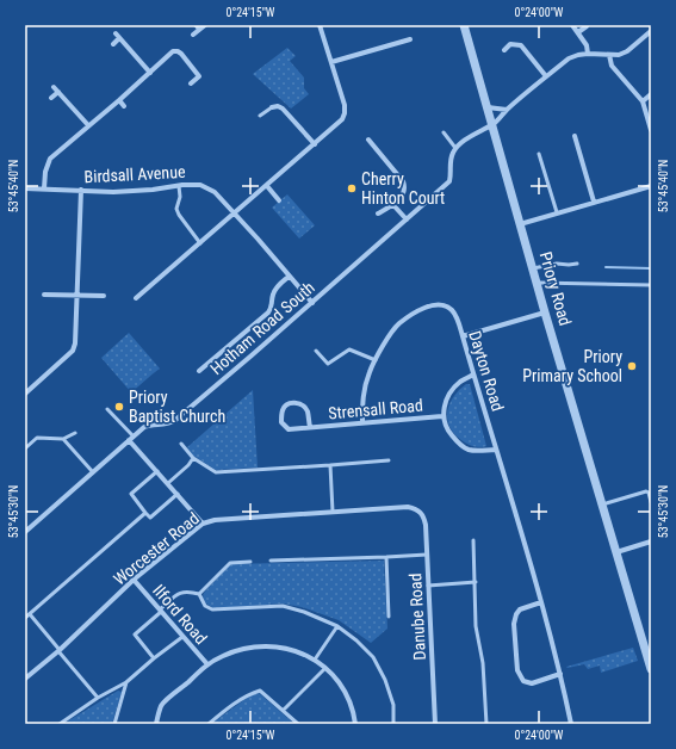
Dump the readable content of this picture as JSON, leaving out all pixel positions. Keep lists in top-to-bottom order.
{
  "streets": {
    "street": [
      "Birdsall Avenue",
      "Priory Road",
      "Hotham Road South",
      "Dayton Road",
      "Strensall Road",
      "Worcester Road",
      "Ilford Road",
      "Danube Road"
    ]
  },
  "crossings": [
    ["Birdsall Avenue", "Hotham Road South"],
    ["Dayton Road", "Strensall Road"],
    ["Worcester Road", "Ilford Road"],
    ["Worcester Road", "Danube Road"]
  ],
  "places": ["Cherry Hinton Court", "Priory Primary School", "Priory Baptist Church"],
  "coordinates": [
    "0°24'15\"W",
    "0°24'00\"W",
    "53°45'40\"N",
    "53°45'30\"N"
  ]
}
